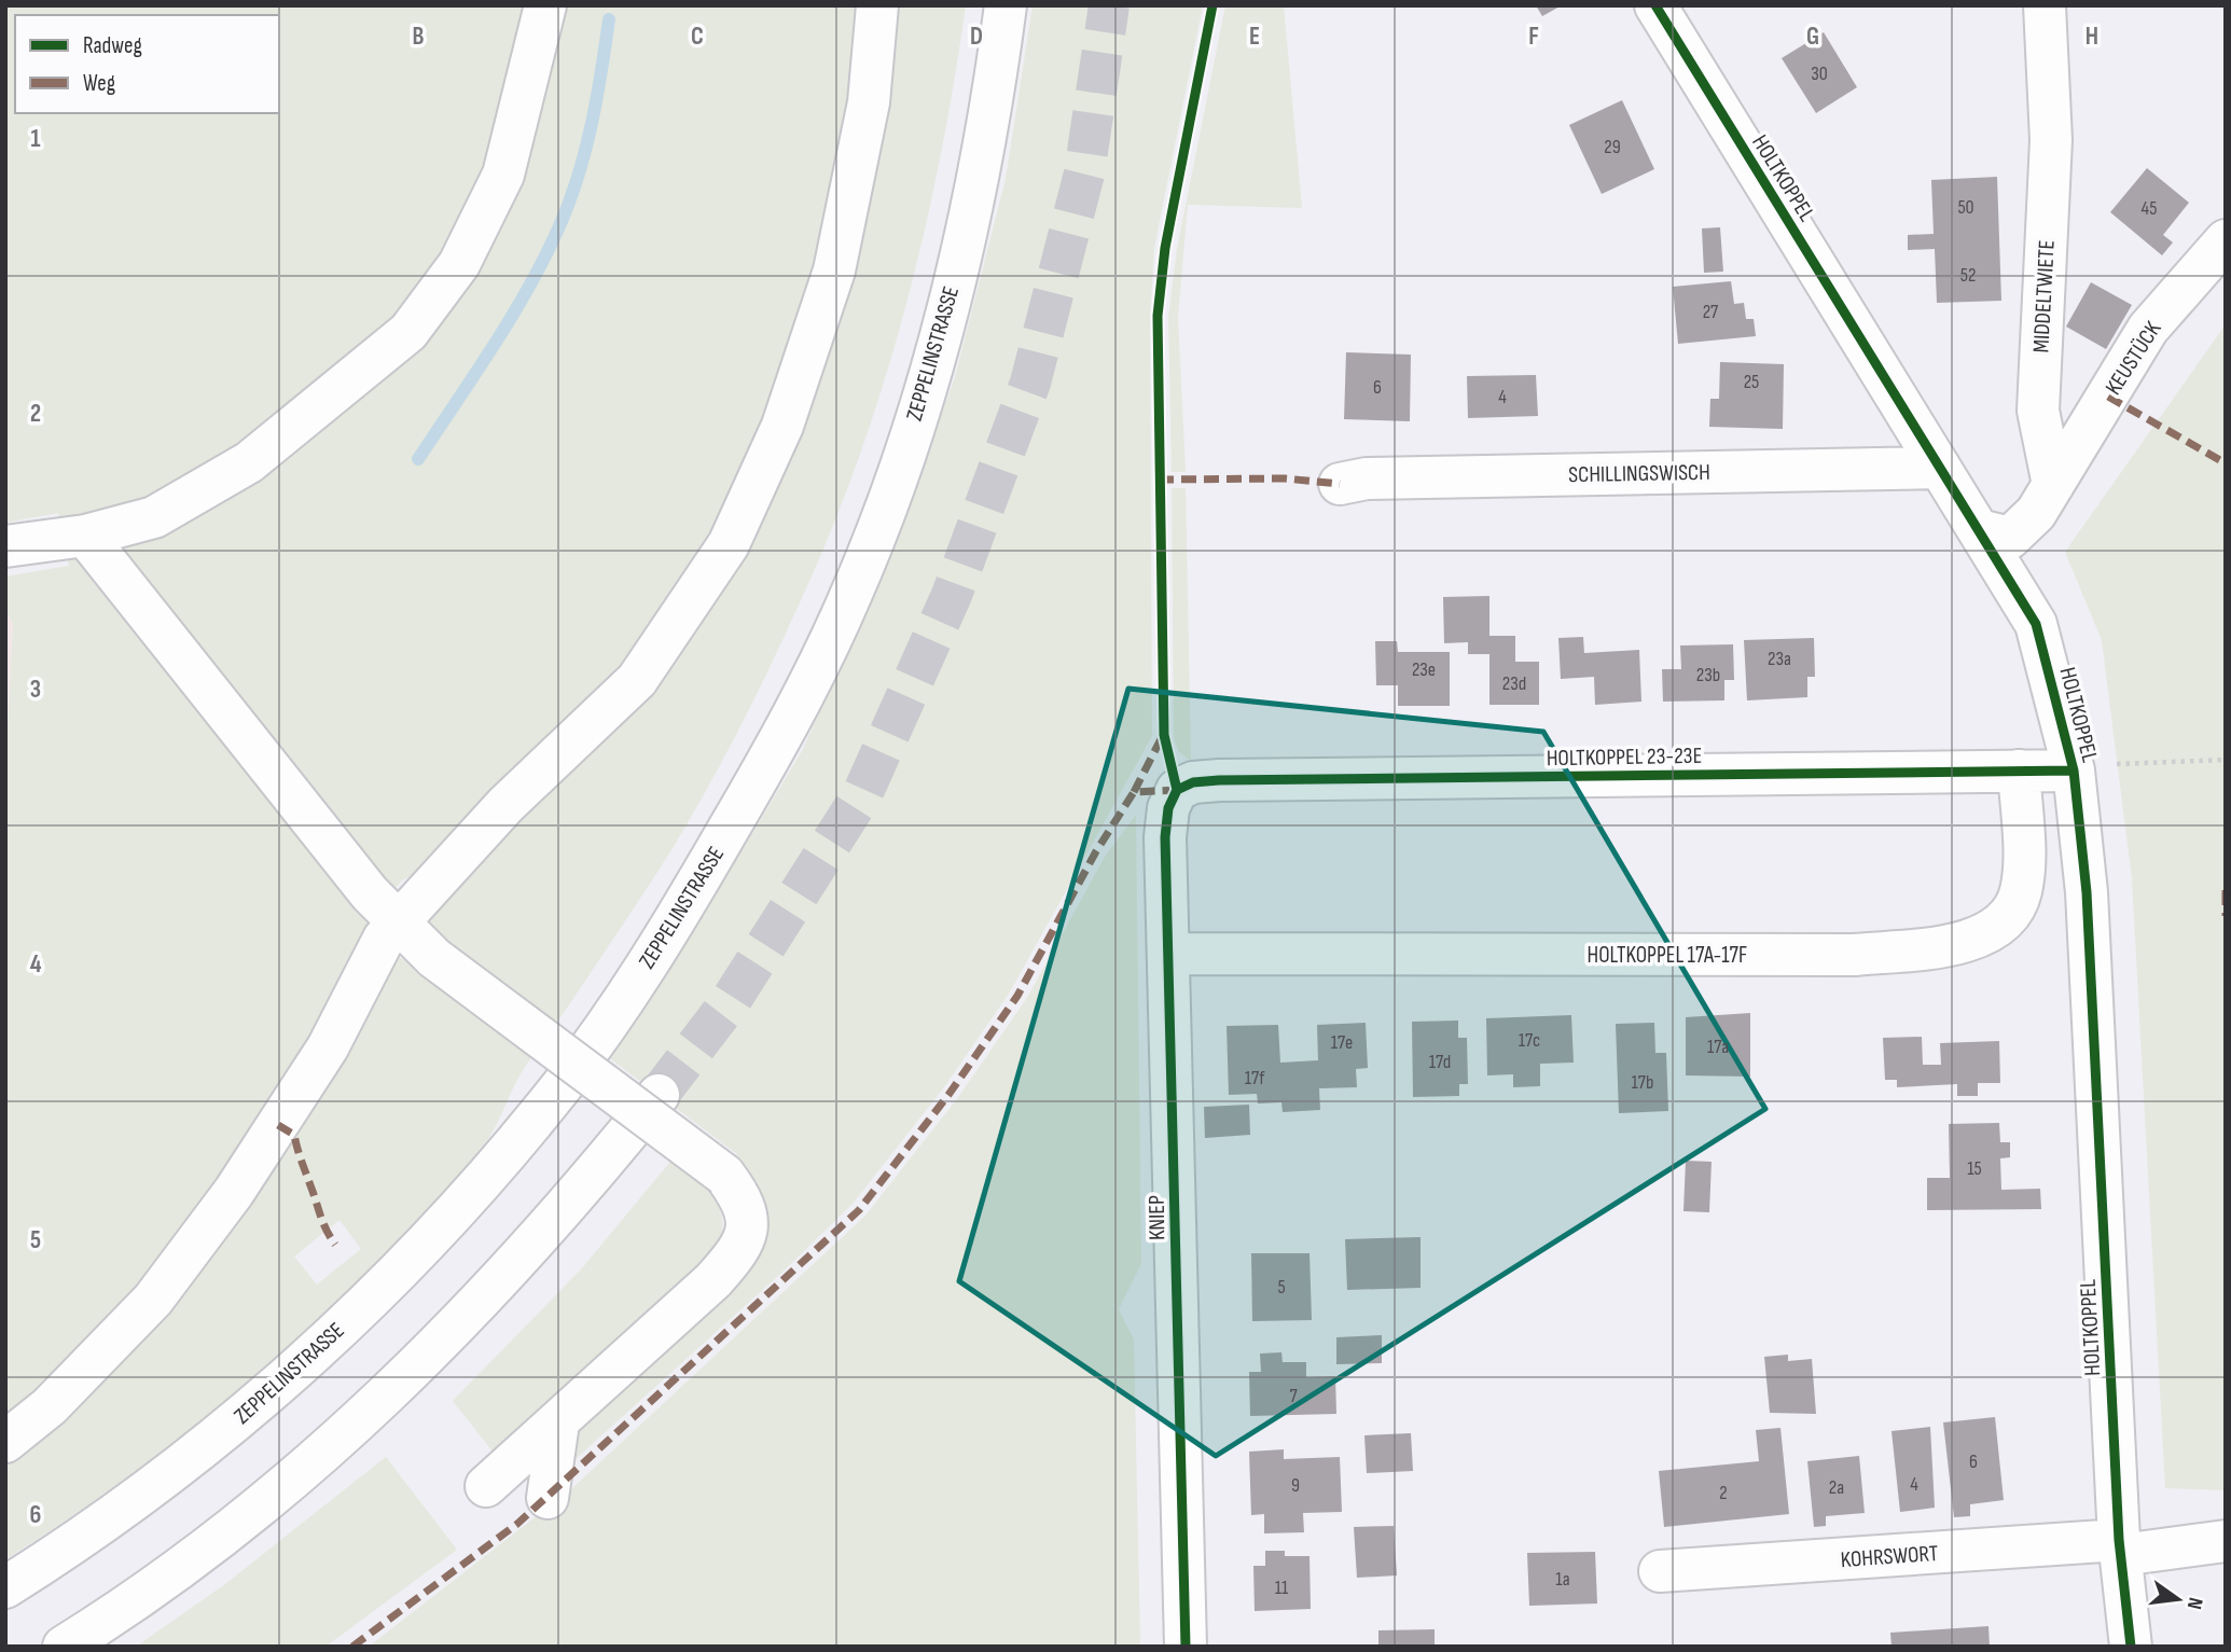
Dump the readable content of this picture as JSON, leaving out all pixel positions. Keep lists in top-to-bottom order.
{
  "streets": {
    "main road": [
      "HOLTKOPPEL",
      "MIDDELTWIETE",
      "ZEPPELINSTRASSE",
      "KEUSTÜCK",
      "SCHILLINGSWISCH",
      "HOLTKOPPEL 23-23E",
      "HOLTKOPPEL 17A-17F",
      "KNIEP",
      "KOHRSWORT"
    ]
  },
  "crossings": [
    ["HOLTKOPPEL", "SCHILLINGSWISCH"],
    ["HOLTKOPPEL", "HOLTKOPPEL 23-23E"],
    ["HOLTKOPPEL", "KOHRSWORT"],
    ["MIDDELTWIETE", "KEUSTÜCK"],
    ["HOLTKOPPEL 23-23E", "HOLTKOPPEL 17A-17F"],
    ["HOLTKOPPEL 23-23E", "KNIEP"],
    ["HOLTKOPPEL 17A-17F", "KNIEP"]
  ],
  "house_numbers": [
    "30",
    "29",
    "50",
    "45",
    "52",
    "27",
    "25",
    "6",
    "4",
    "23a",
    "23e",
    "23b",
    "23d",
    "17c",
    "17e",
    "17a",
    "17d",
    "17f",
    "17b",
    "15",
    "5",
    "7",
    "6",
    "4",
    "9",
    "2a",
    "2",
    "1a",
    "11"
  ],
  "legend": ["Radweg", "Weg"],
  "north": "right",
  "grid": {
    "columns": [
      "B",
      "C",
      "D",
      "E",
      "F",
      "G",
      "H"
    ],
    "rows": [
      "1",
      "2",
      "3",
      "4",
      "5",
      "6"
    ]
  }
}
